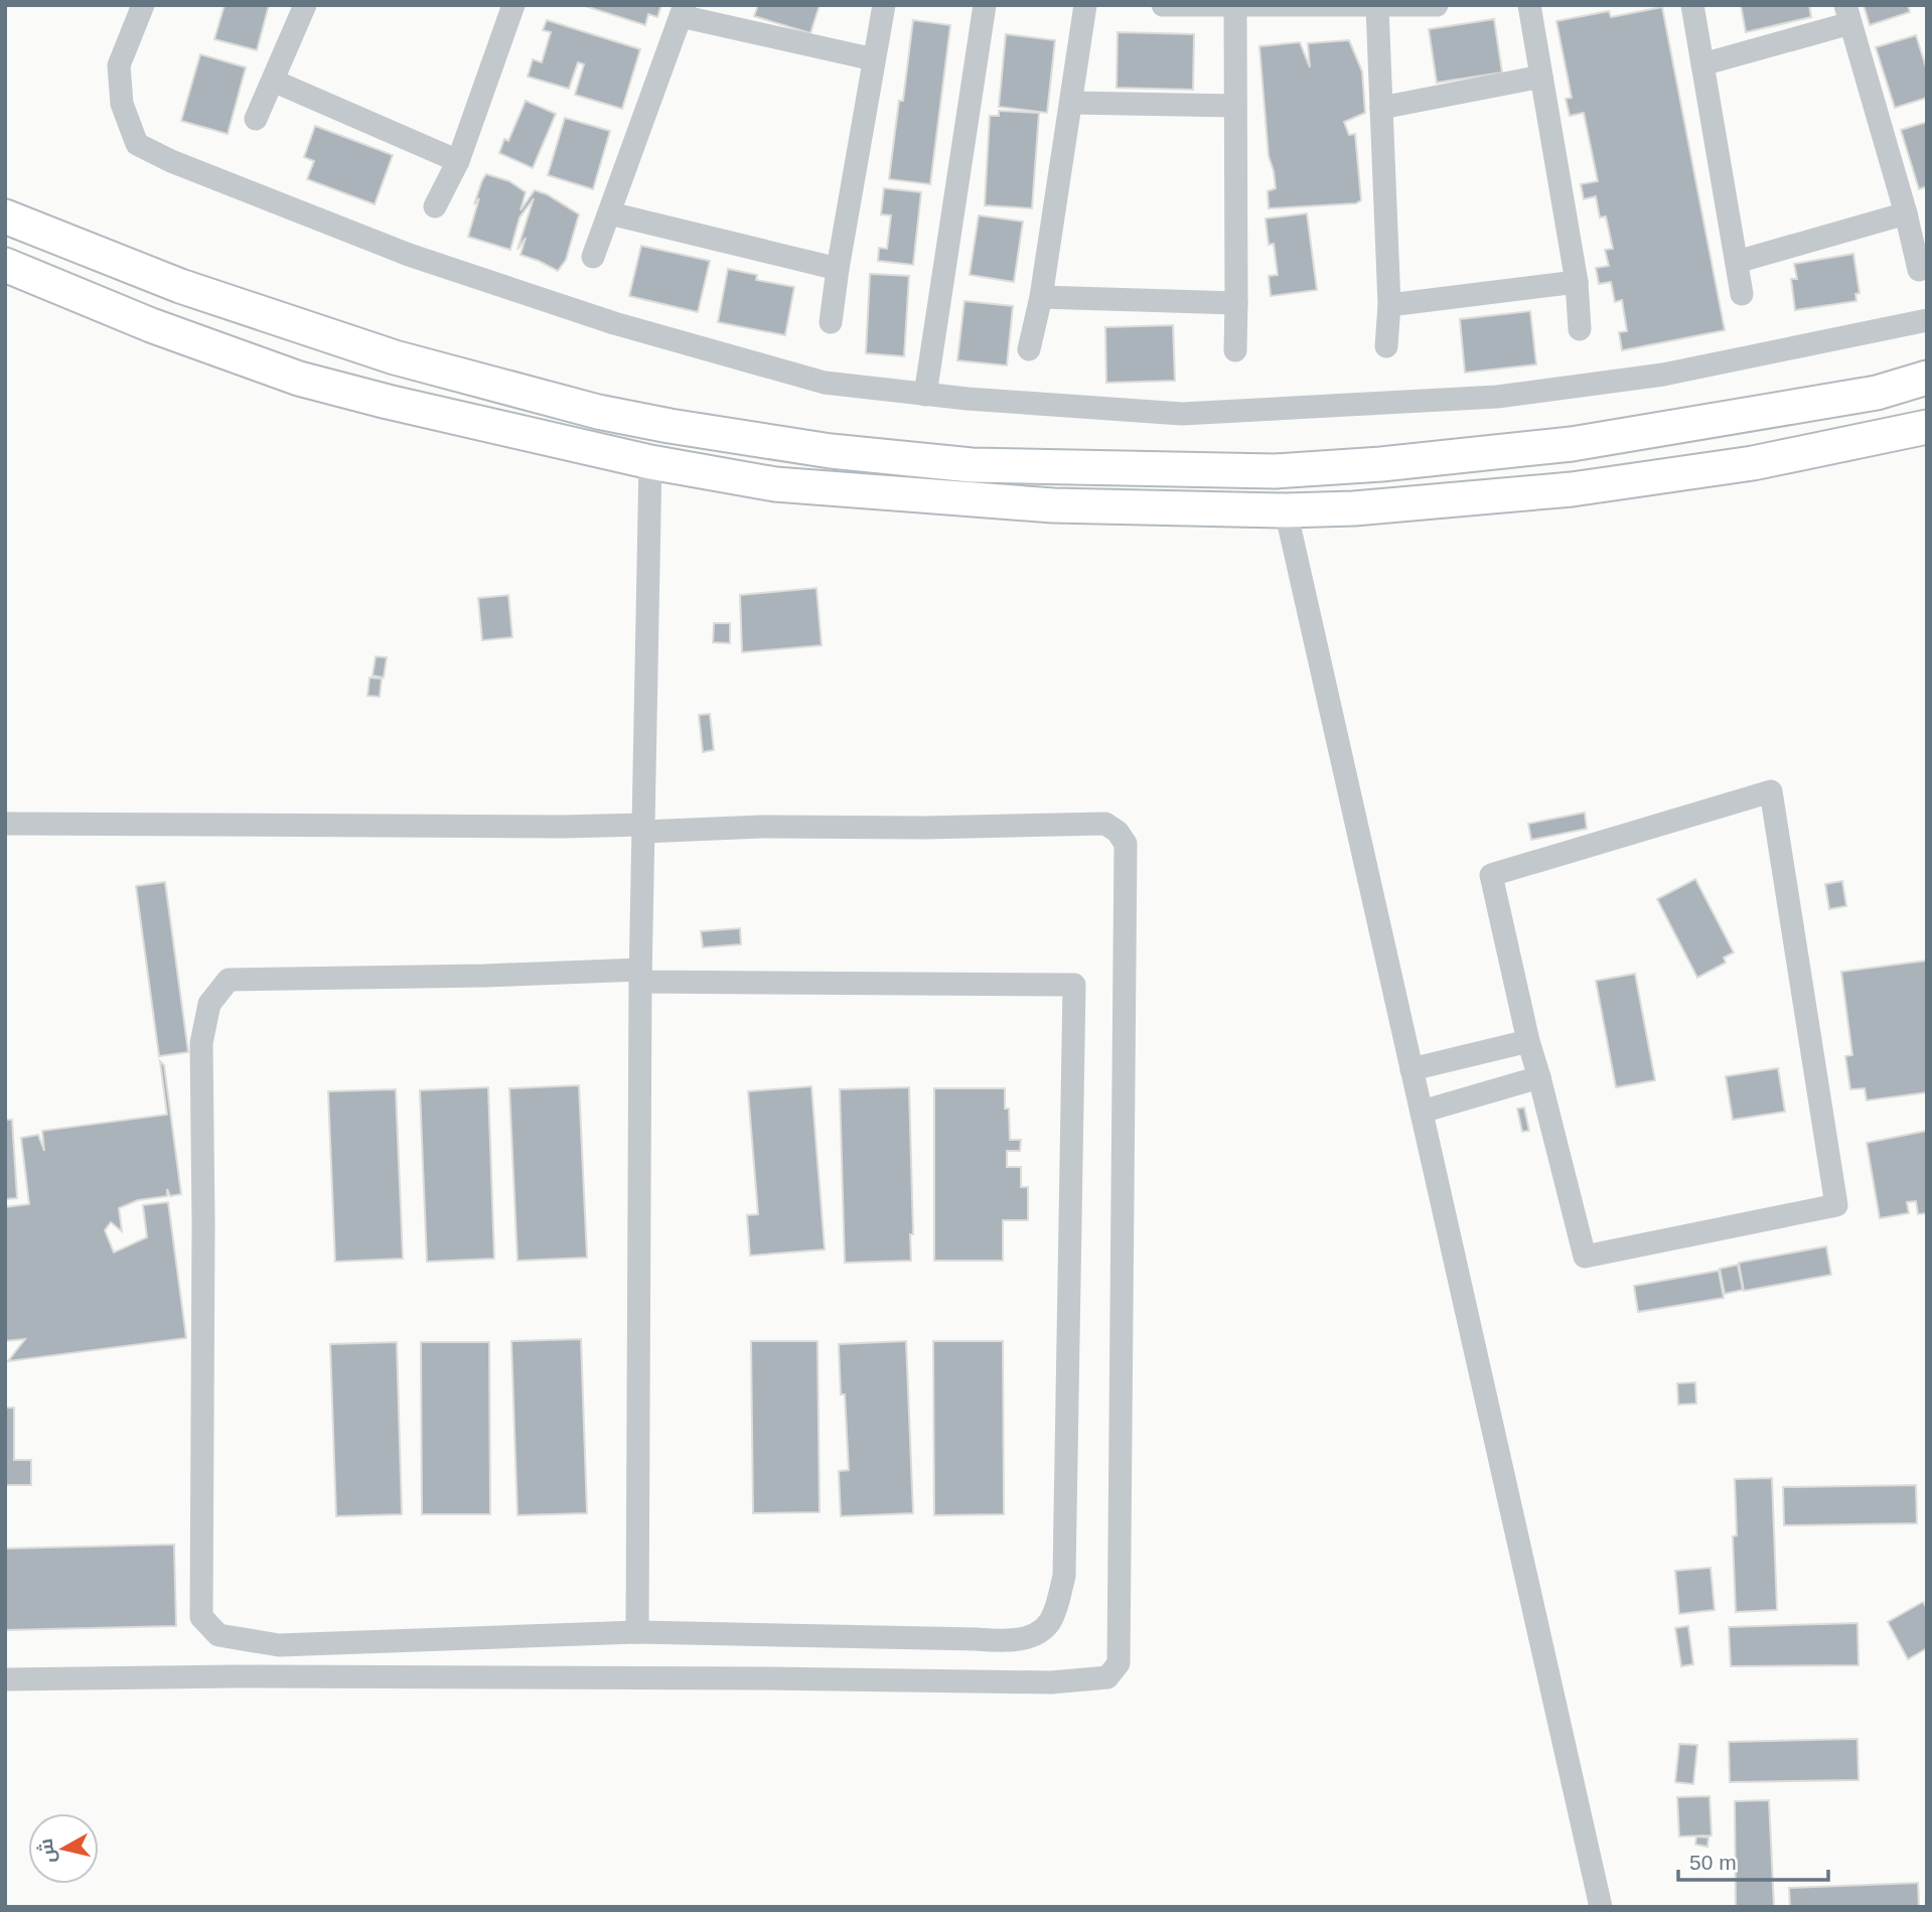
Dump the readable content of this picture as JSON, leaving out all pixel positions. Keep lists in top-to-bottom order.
{
  "scale_bar": "50 m",
  "north": "left"
}
